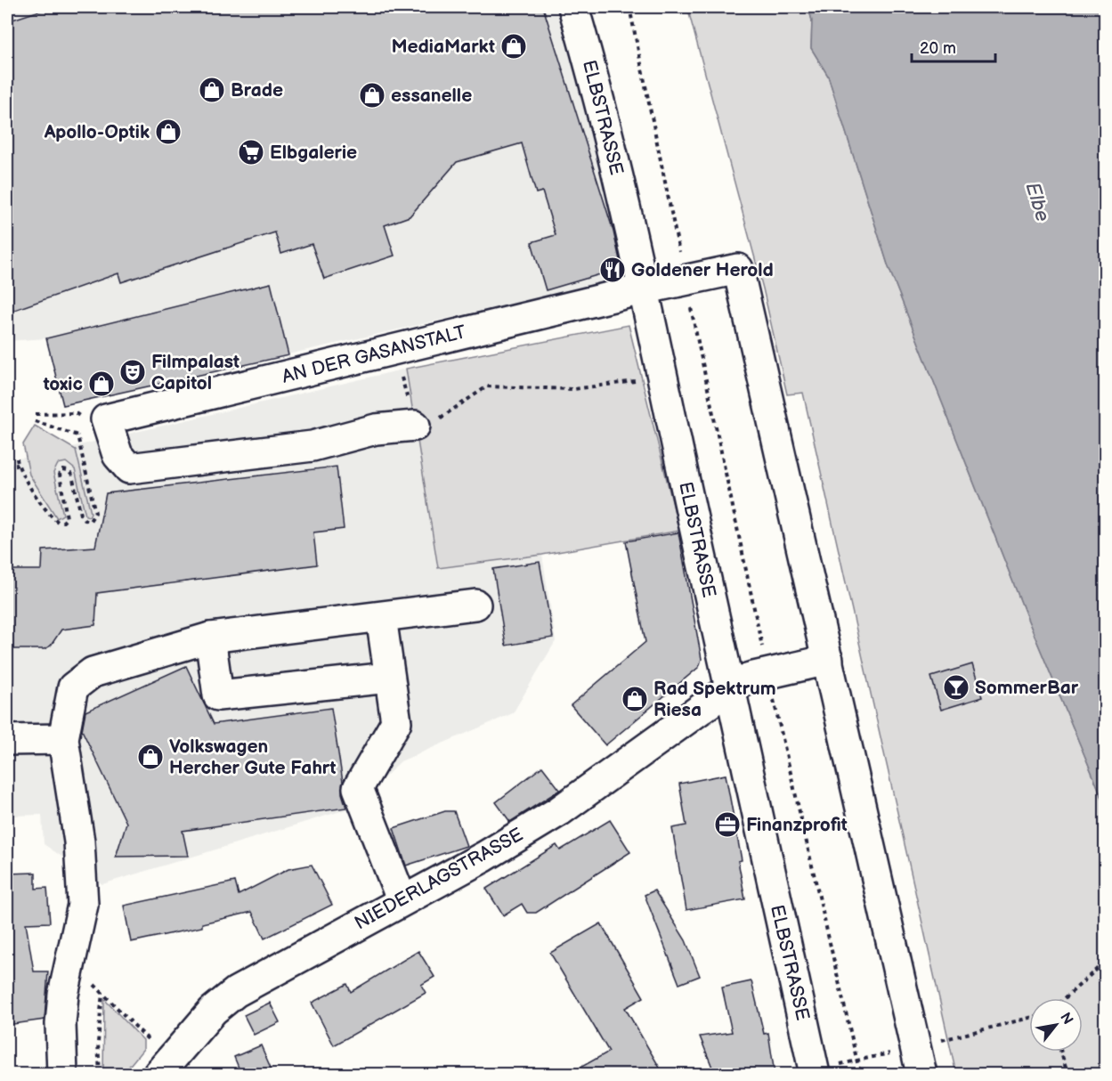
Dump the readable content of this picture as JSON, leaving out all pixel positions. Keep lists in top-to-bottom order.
{
  "streets": {
    "street": ["ELBSTRASSE", "AN DER GASANSTALT", "NIEDERLAGSTRASSE"]
  },
  "crossings": [
    ["ELBSTRASSE", "AN DER GASANSTALT"],
    ["ELBSTRASSE", "NIEDERLAGSTRASSE"],
    ["AN DER GASANSTALT", "NIEDERLAGSTRASSE"]
  ],
  "water": ["Elbe"],
  "places": {
    "shop": [
      "MediaMarkt",
      "Brade",
      "essanelle",
      "Apollo-Optik",
      "toxic",
      "Rad Spektrum Riesa",
      "Volkswagen Hercher Gute Fahrt"
    ],
    "supermarket": ["Elbgalerie"],
    "restaurant": ["Goldener Herold"],
    "theatre": ["Filmpalast Capitol"],
    "bar": ["SommerBar"],
    "office": ["Finanzprofit"]
  },
  "scale_bar": "20 m",
  "north": "top right"
}
